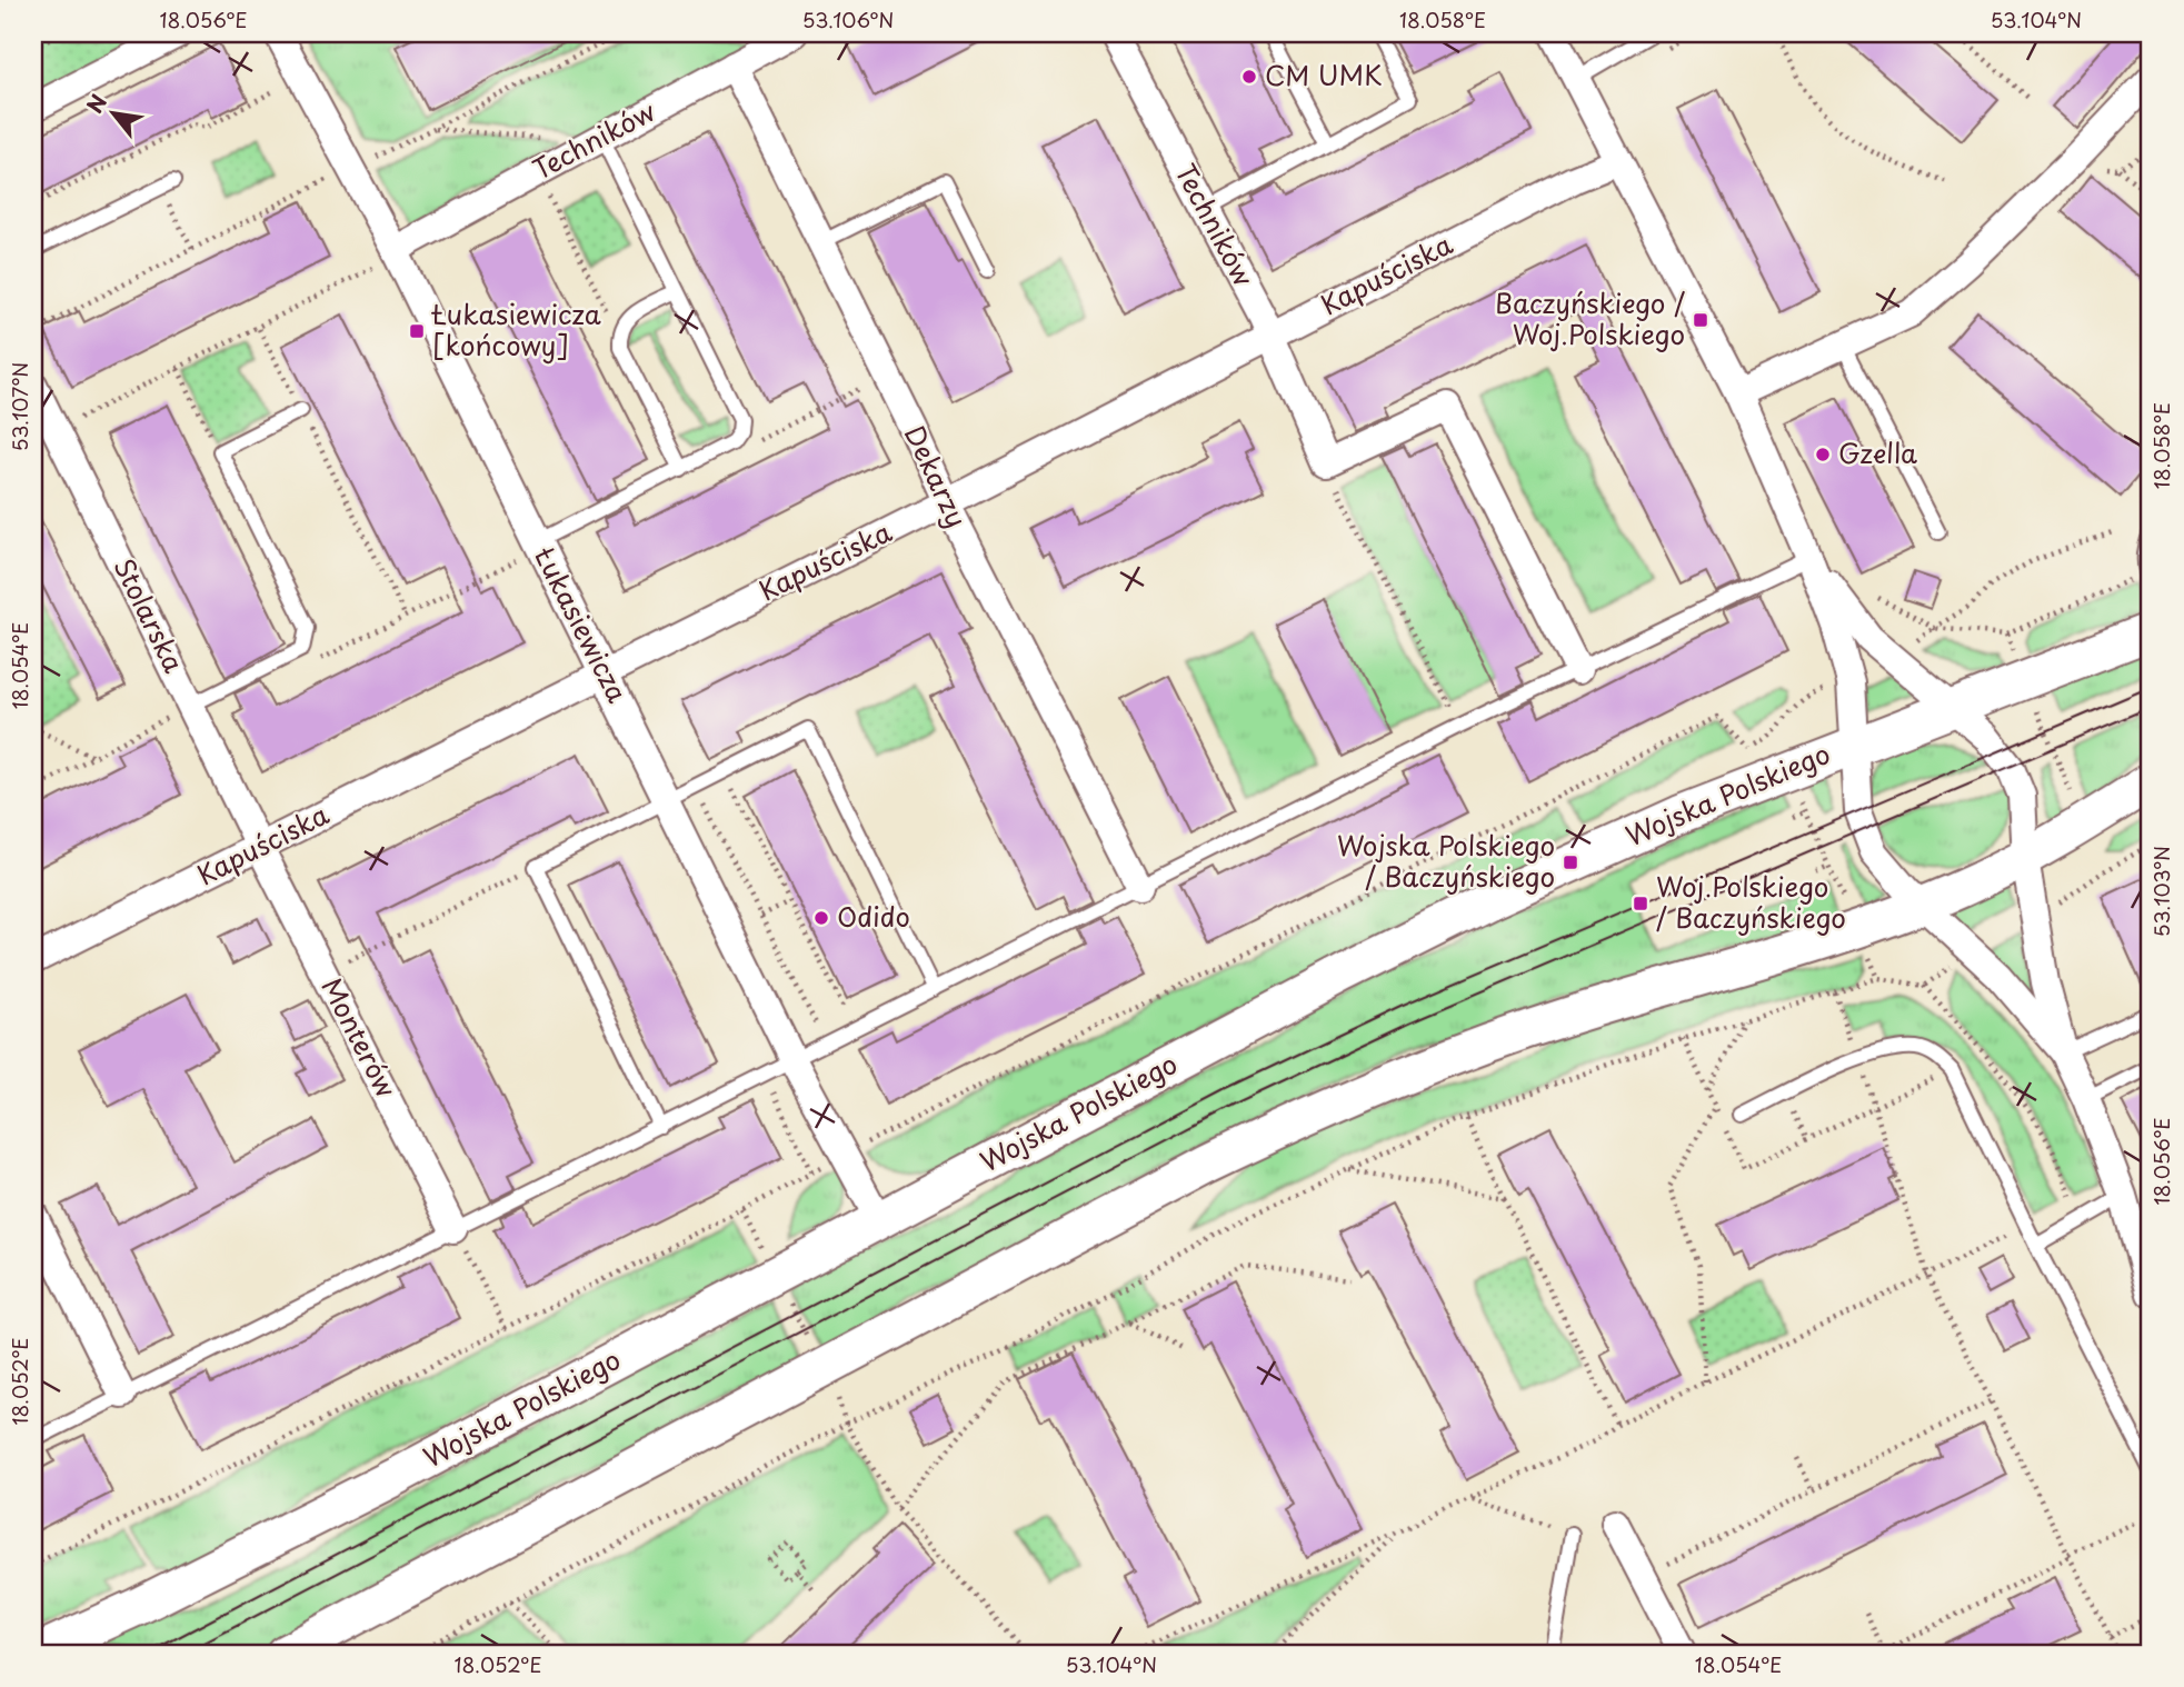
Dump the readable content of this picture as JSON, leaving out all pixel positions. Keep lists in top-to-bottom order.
{
  "streets": {
    "street": [
      "Techników",
      "Kapuściska",
      "Dekarzy",
      "Stolarska",
      "Łukasiewicza",
      "Wojska Polskiego",
      "Monterów"
    ]
  },
  "crossings": [
    ["Techników", "Kapuściska"],
    ["Techników", "Dekarzy"],
    ["Techników", "Łukasiewicza"],
    ["Kapuściska", "Dekarzy"],
    ["Kapuściska", "Stolarska"],
    ["Kapuściska", "Łukasiewicza"],
    ["Kapuściska", "Monterów"],
    ["Stolarska", "Monterów"],
    ["Łukasiewicza", "Wojska Polskiego"]
  ],
  "places": {
    "other": ["CM UMK", "Gzella", "Odido"],
    "transit": [
      "Baczyńskiego / Woj.Polskiego",
      "Łukasiewicza [końcowy]",
      "Wojska Polskiego / Baczyńskiego",
      "Woj.Polskiego / Baczyńskiego"
    ]
  },
  "north": "top left",
  "coordinates": [
    "18.056°E",
    "53.106°N",
    "18.058°E",
    "53.104°N",
    "53.107°N",
    "18.054°E",
    "53.103°N",
    "18.052°E"
  ]
}
